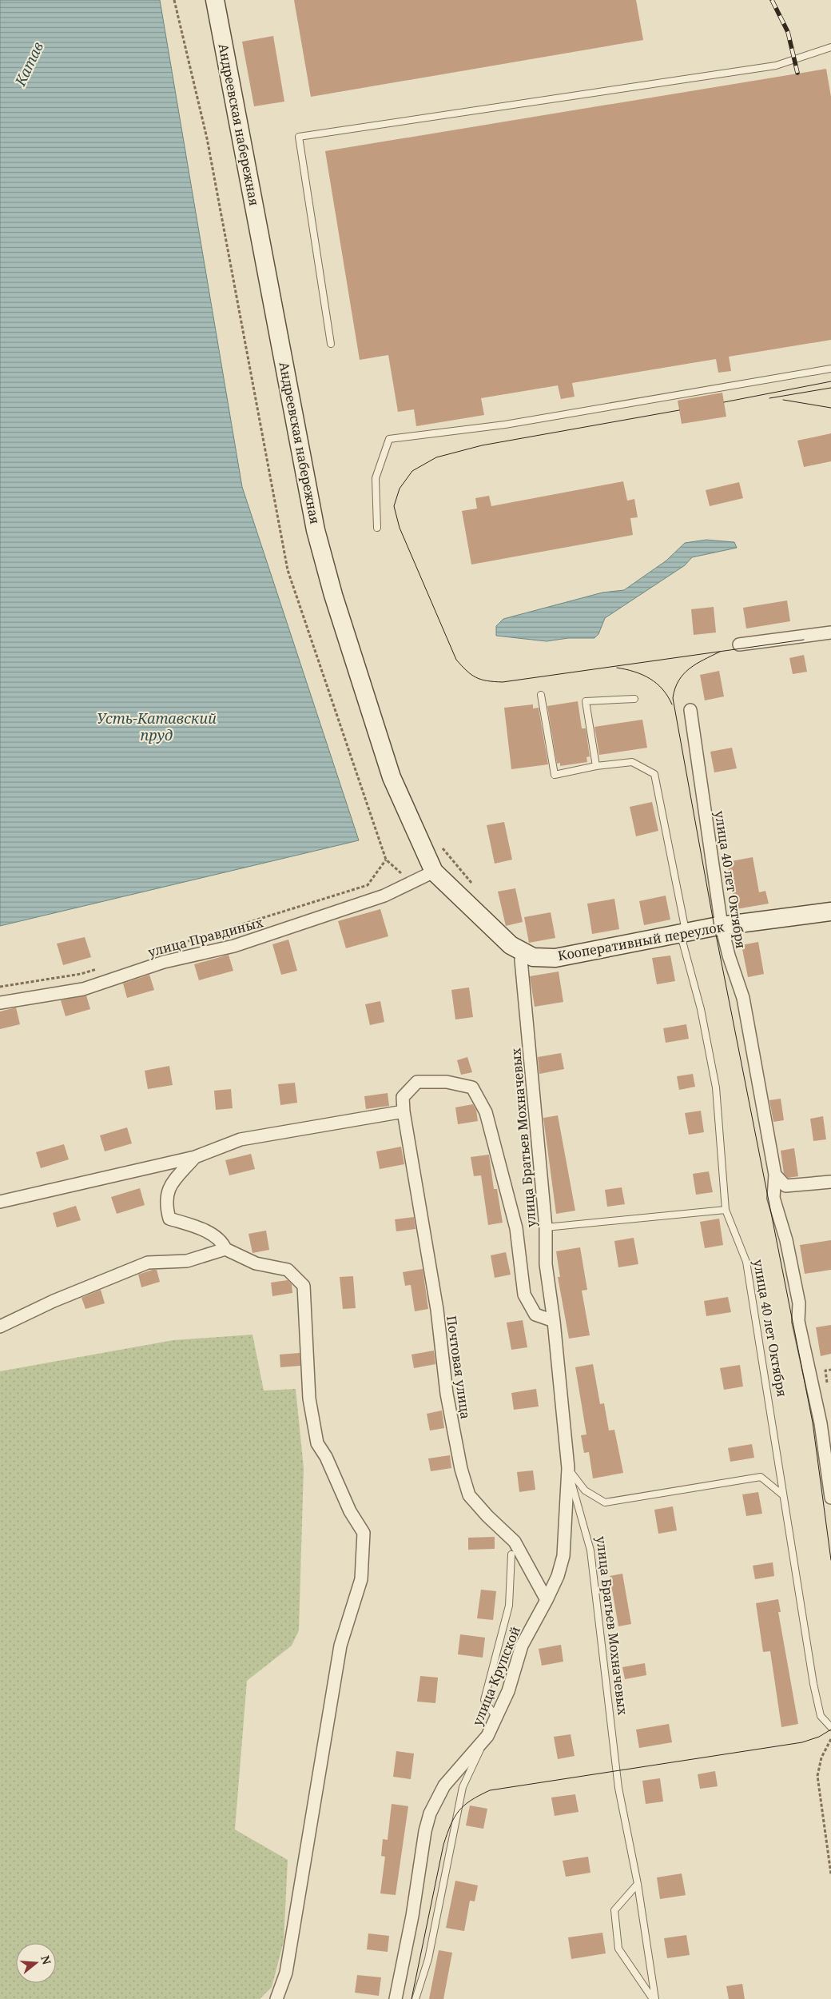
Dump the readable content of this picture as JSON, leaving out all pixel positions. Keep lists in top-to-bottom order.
{
  "streets": {
    "main road": ["Андреевская набережная", "Кооперативный переулок"],
    "street": [
      "улица 40 лет Октября",
      "улица Правдиных",
      "улица Братьев Мохначевых",
      "Почтовая улица",
      "улица Крупской"
    ]
  },
  "crossings": [
    ["Андреевская набережная", "улица Правдиных"],
    ["Андреевская набережная", "Кооперативный переулок"],
    ["улица 40 лет Октября", "Кооперативный переулок"],
    ["улица Правдиных", "Кооперативный переулок"],
    ["Кооперативный переулок", "улица Братьев Мохначевых"],
    ["улица Братьев Мохначевых", "Почтовая улица"],
    ["улица Братьев Мохначевых", "улица Крупской"],
    ["Почтовая улица", "улица Крупской"]
  ],
  "water": ["Катав", "Усть-Катавский пруд"],
  "north": "right"
}
